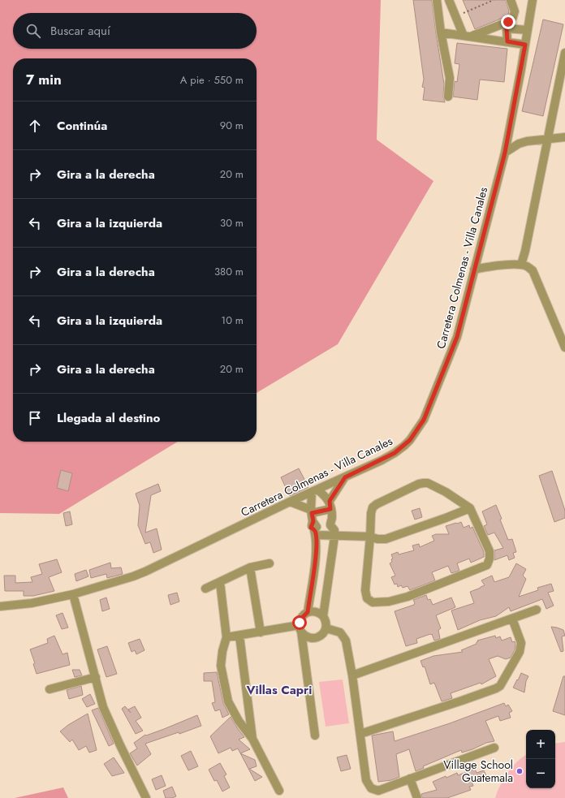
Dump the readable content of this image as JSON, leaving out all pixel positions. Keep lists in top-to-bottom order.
{
  "streets": {
    "street": ["Carretera Colmenas - Villa Canales"]
  },
  "districts": ["Villas Capri"],
  "places": ["Village School Guatemala"],
  "page": {
    "search": "Buscar aquí",
    "heading": ["7 min", "A pie · 550 m"],
    "list": [
      ["Continúa", "90 m"],
      ["Gira a la derecha", "20 m"],
      ["Gira a la izquierda", "30 m"],
      ["Gira a la derecha", "380 m"],
      ["Gira a la izquierda", "10 m"],
      ["Gira a la derecha", "20 m"],
      "Llegada al destino"
    ],
    "map_buttons": ["+", "−"]
  }
}
